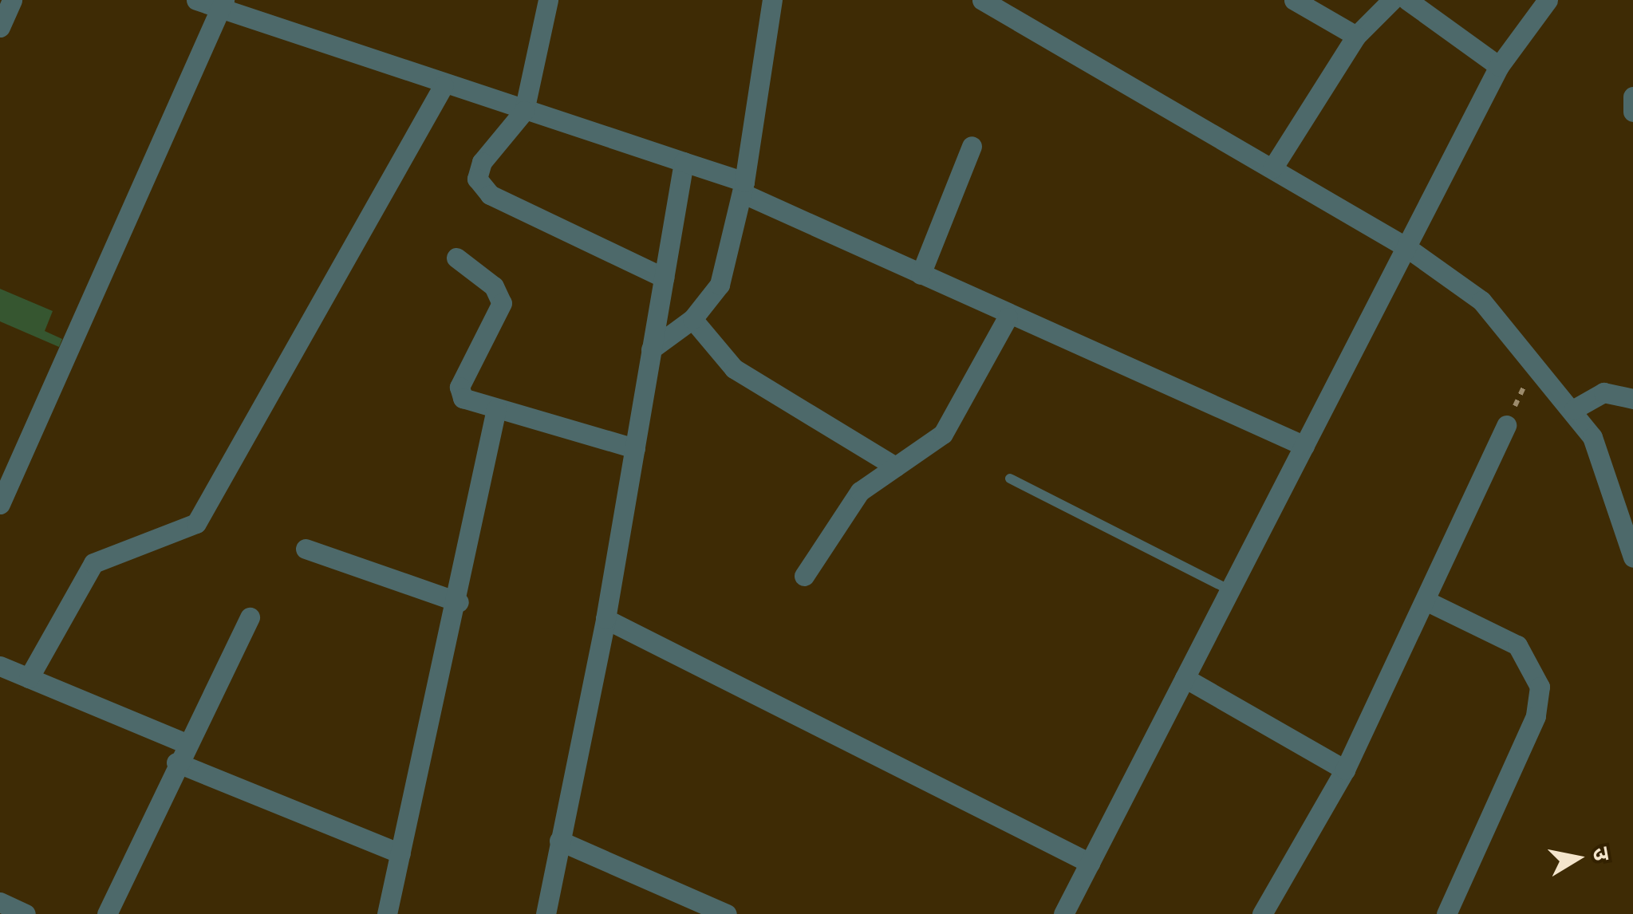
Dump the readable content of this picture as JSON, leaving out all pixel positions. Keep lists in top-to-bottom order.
{
  "north": "right"
}
